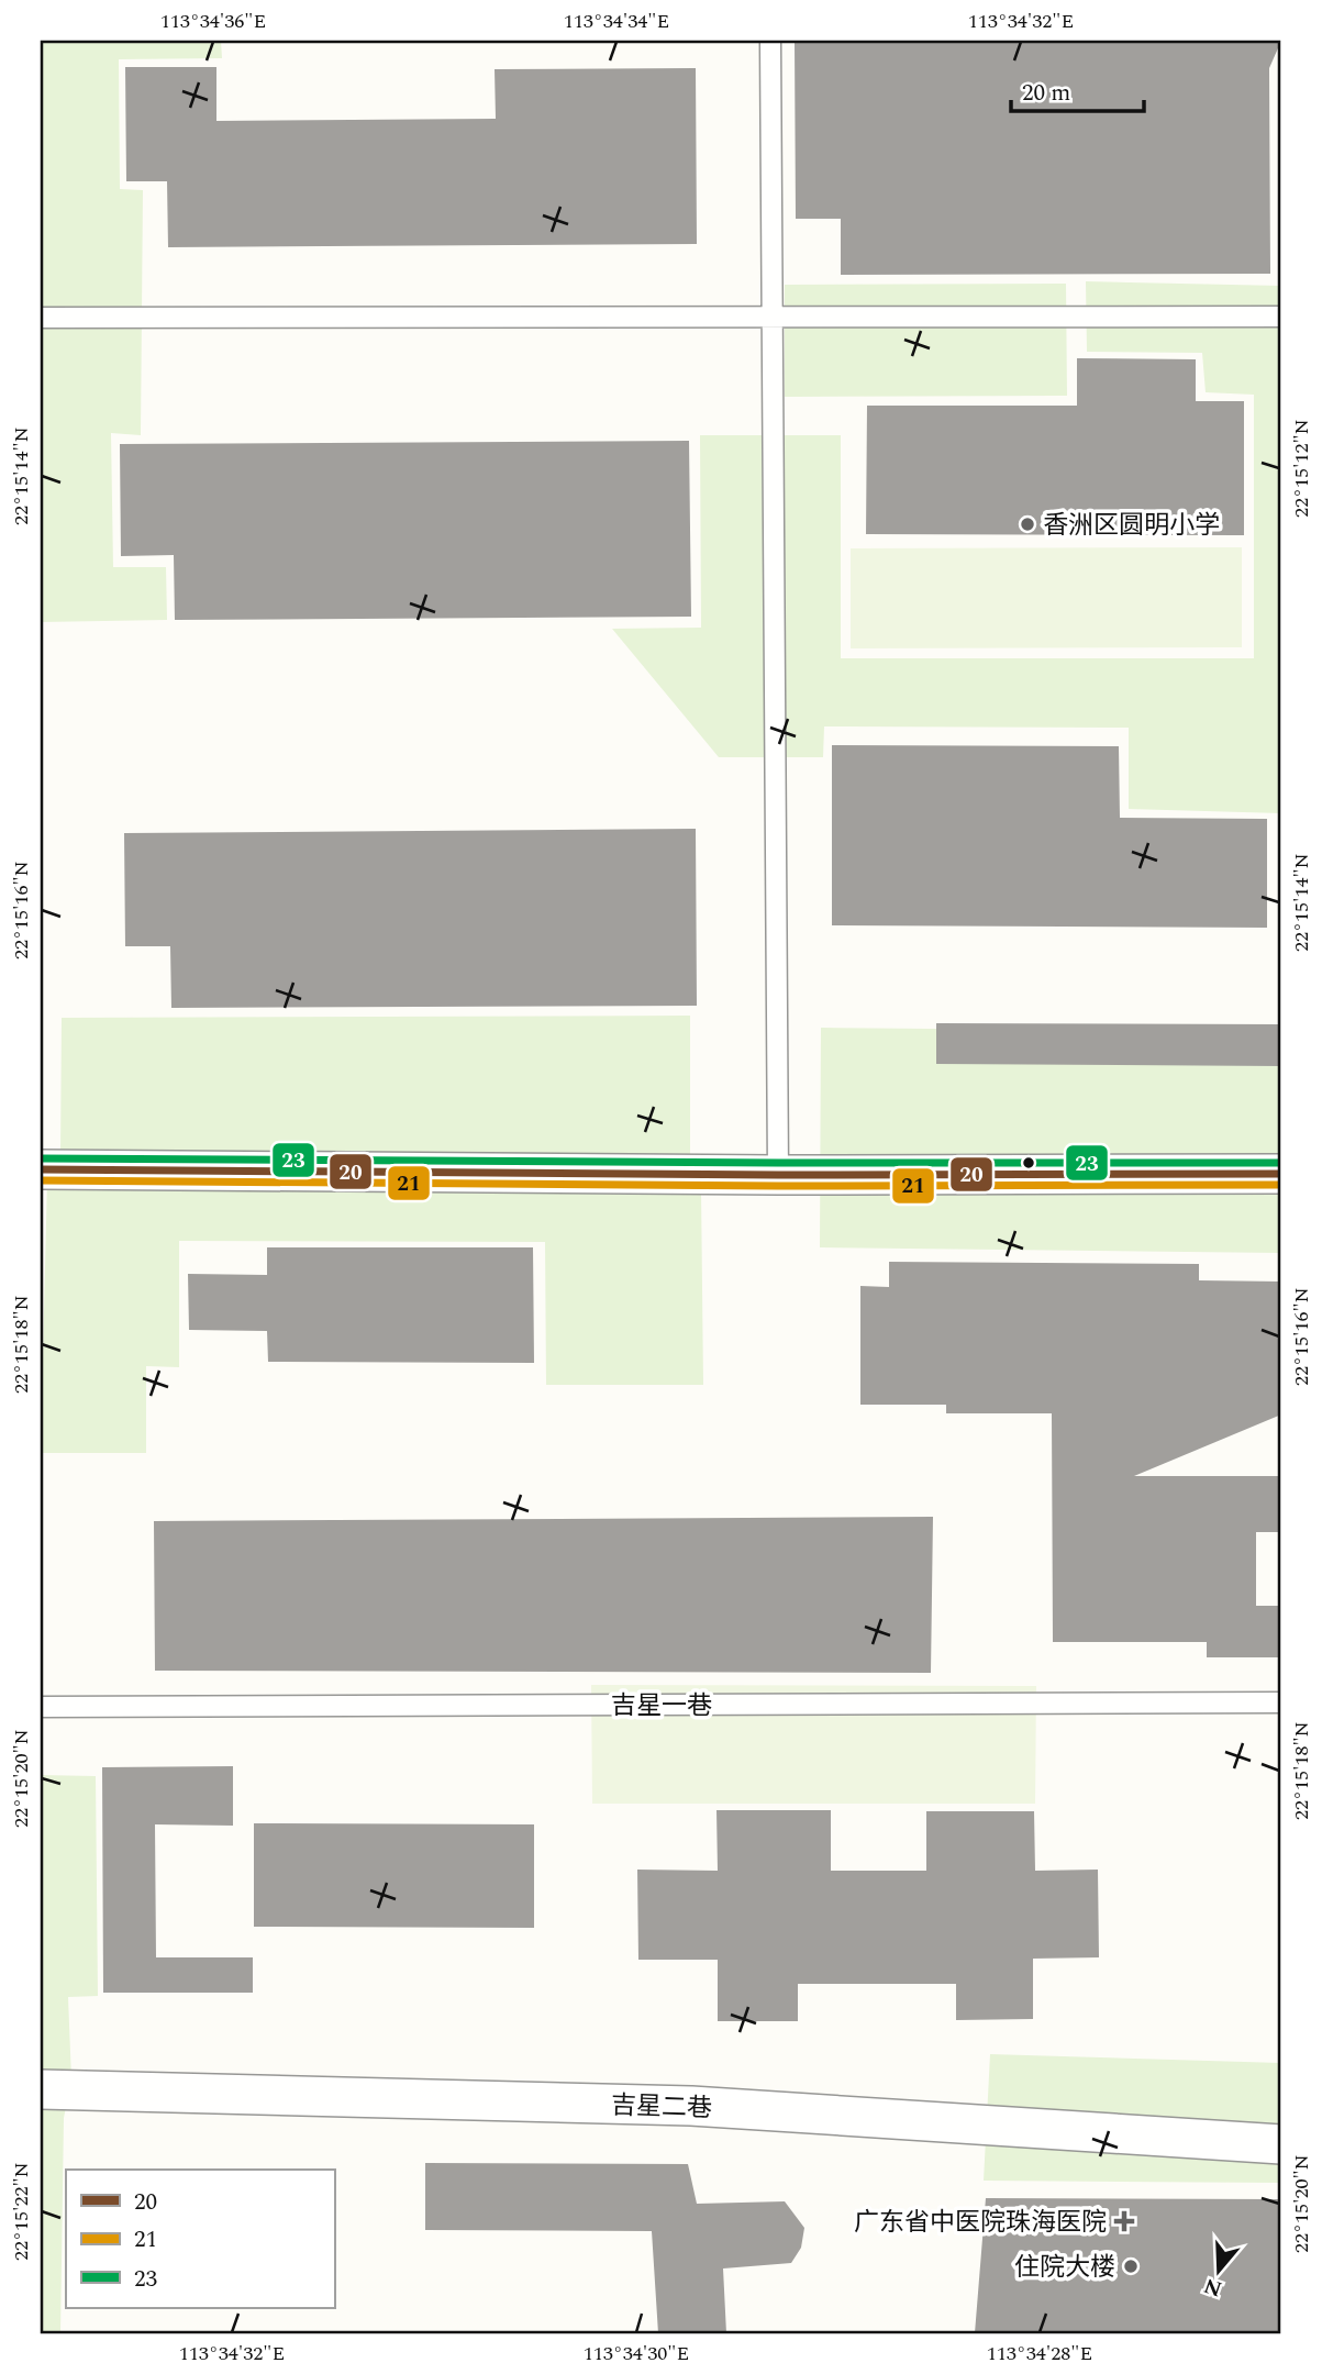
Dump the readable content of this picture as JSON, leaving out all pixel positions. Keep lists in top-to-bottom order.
{
  "streets": {
    "street": ["吉星二巷"],
    "lane": ["吉星一巷"]
  },
  "places": {
    "other": ["香洲区圆明小学", "住院大楼"],
    "health": ["广东省中医院珠海医院"]
  },
  "lines": ["transit line 23", "transit line 20", "transit line 21"],
  "legend": ["20", "21", "23"],
  "scale_bar": "20 m",
  "north": "bottom",
  "coordinates": [
    "113°34'36\"E",
    "113°34'34\"E",
    "113°34'32\"E",
    "22°15'12\"N",
    "22°15'14\"N",
    "22°15'16\"N",
    "22°15'18\"N",
    "22°15'20\"N",
    "22°15'22\"N",
    "113°34'30\"E",
    "113°34'28\"E"
  ]
}
